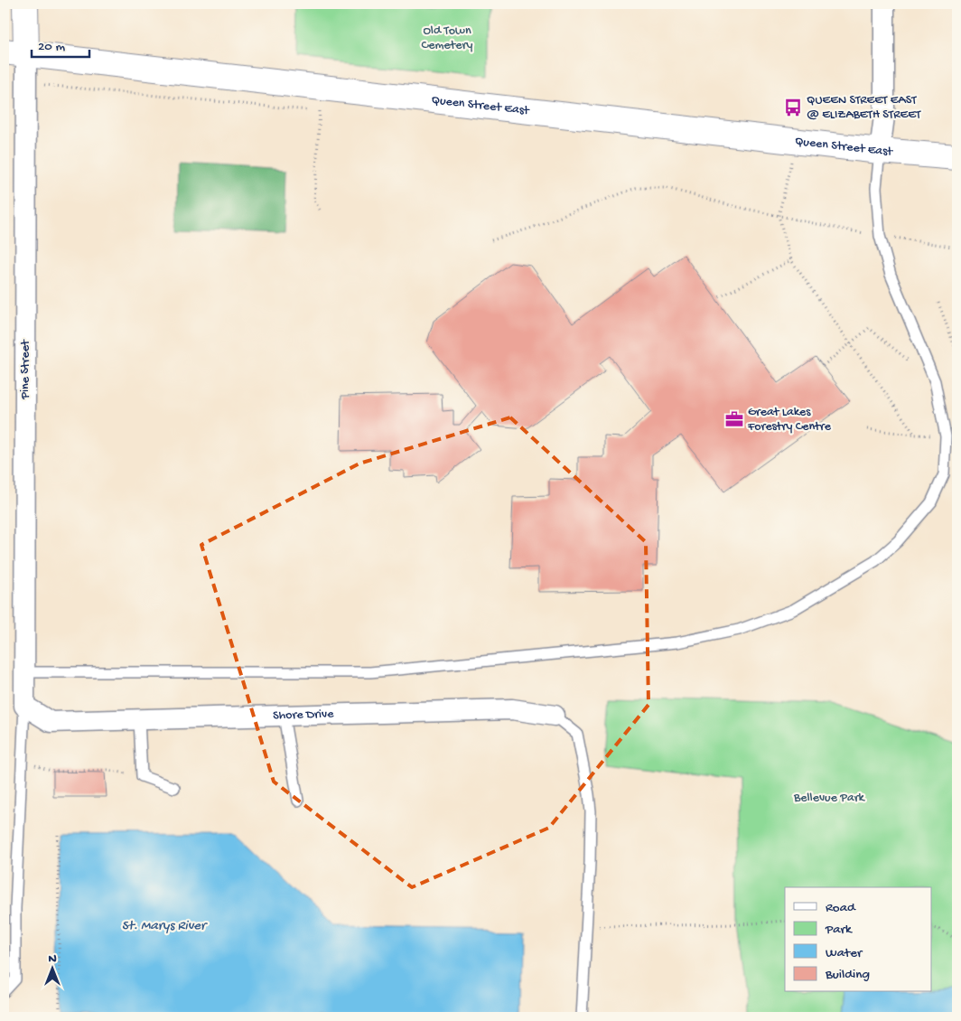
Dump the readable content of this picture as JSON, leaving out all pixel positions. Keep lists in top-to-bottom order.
{
  "streets": {
    "main road": ["Queen Street East", "Pine Street"],
    "street": ["Shore Drive"]
  },
  "crossings": [
    ["Queen Street East", "Pine Street"],
    ["Pine Street", "Shore Drive"]
  ],
  "water": ["St. Marys River"],
  "parks": ["Old Town Cemetery", "Bellevue Park"],
  "places": {
    "bus stop": ["QUEEN STREET EAST @ ELIZABETH STREET"],
    "office": ["Great Lakes Forestry Centre"]
  },
  "legend": [
    "Road",
    "Park",
    "Water",
    "Building"
  ],
  "scale_bar": "20 m",
  "north": "top"
}
